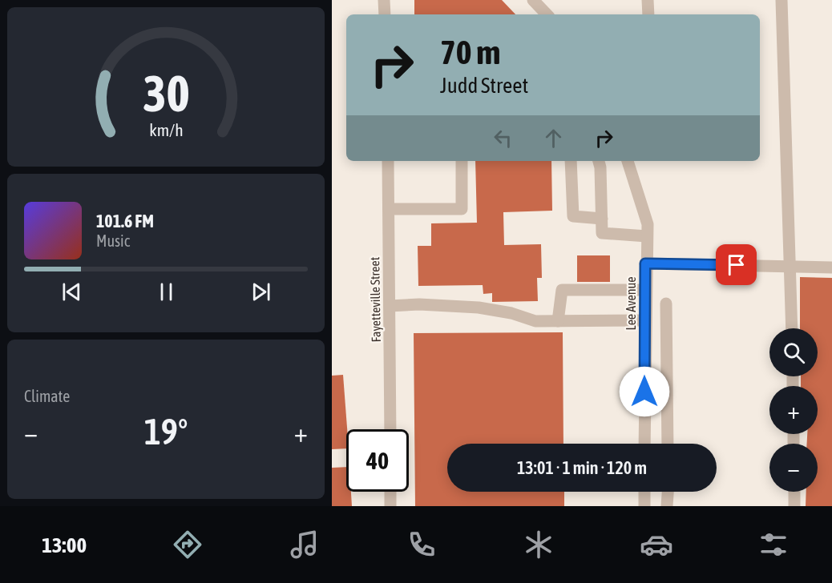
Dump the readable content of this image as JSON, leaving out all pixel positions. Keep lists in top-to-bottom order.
{
  "streets": {
    "street": ["Fayetteville Street", "Lee Avenue"]
  },
  "page": {
    "turn": ["70 m", "Judd Street"],
    "song": ["101.6 FM", "Music"],
    "map_buttons": ["+", "−"],
    "tile": "Climate",
    "heat": ["−", "19°", "+"],
    "limit": "40",
    "trip": "13:01 · 1 min · 120 m",
    "tabs": "13:00",
    "gauge": ["30", "km/h"]
  }
}
